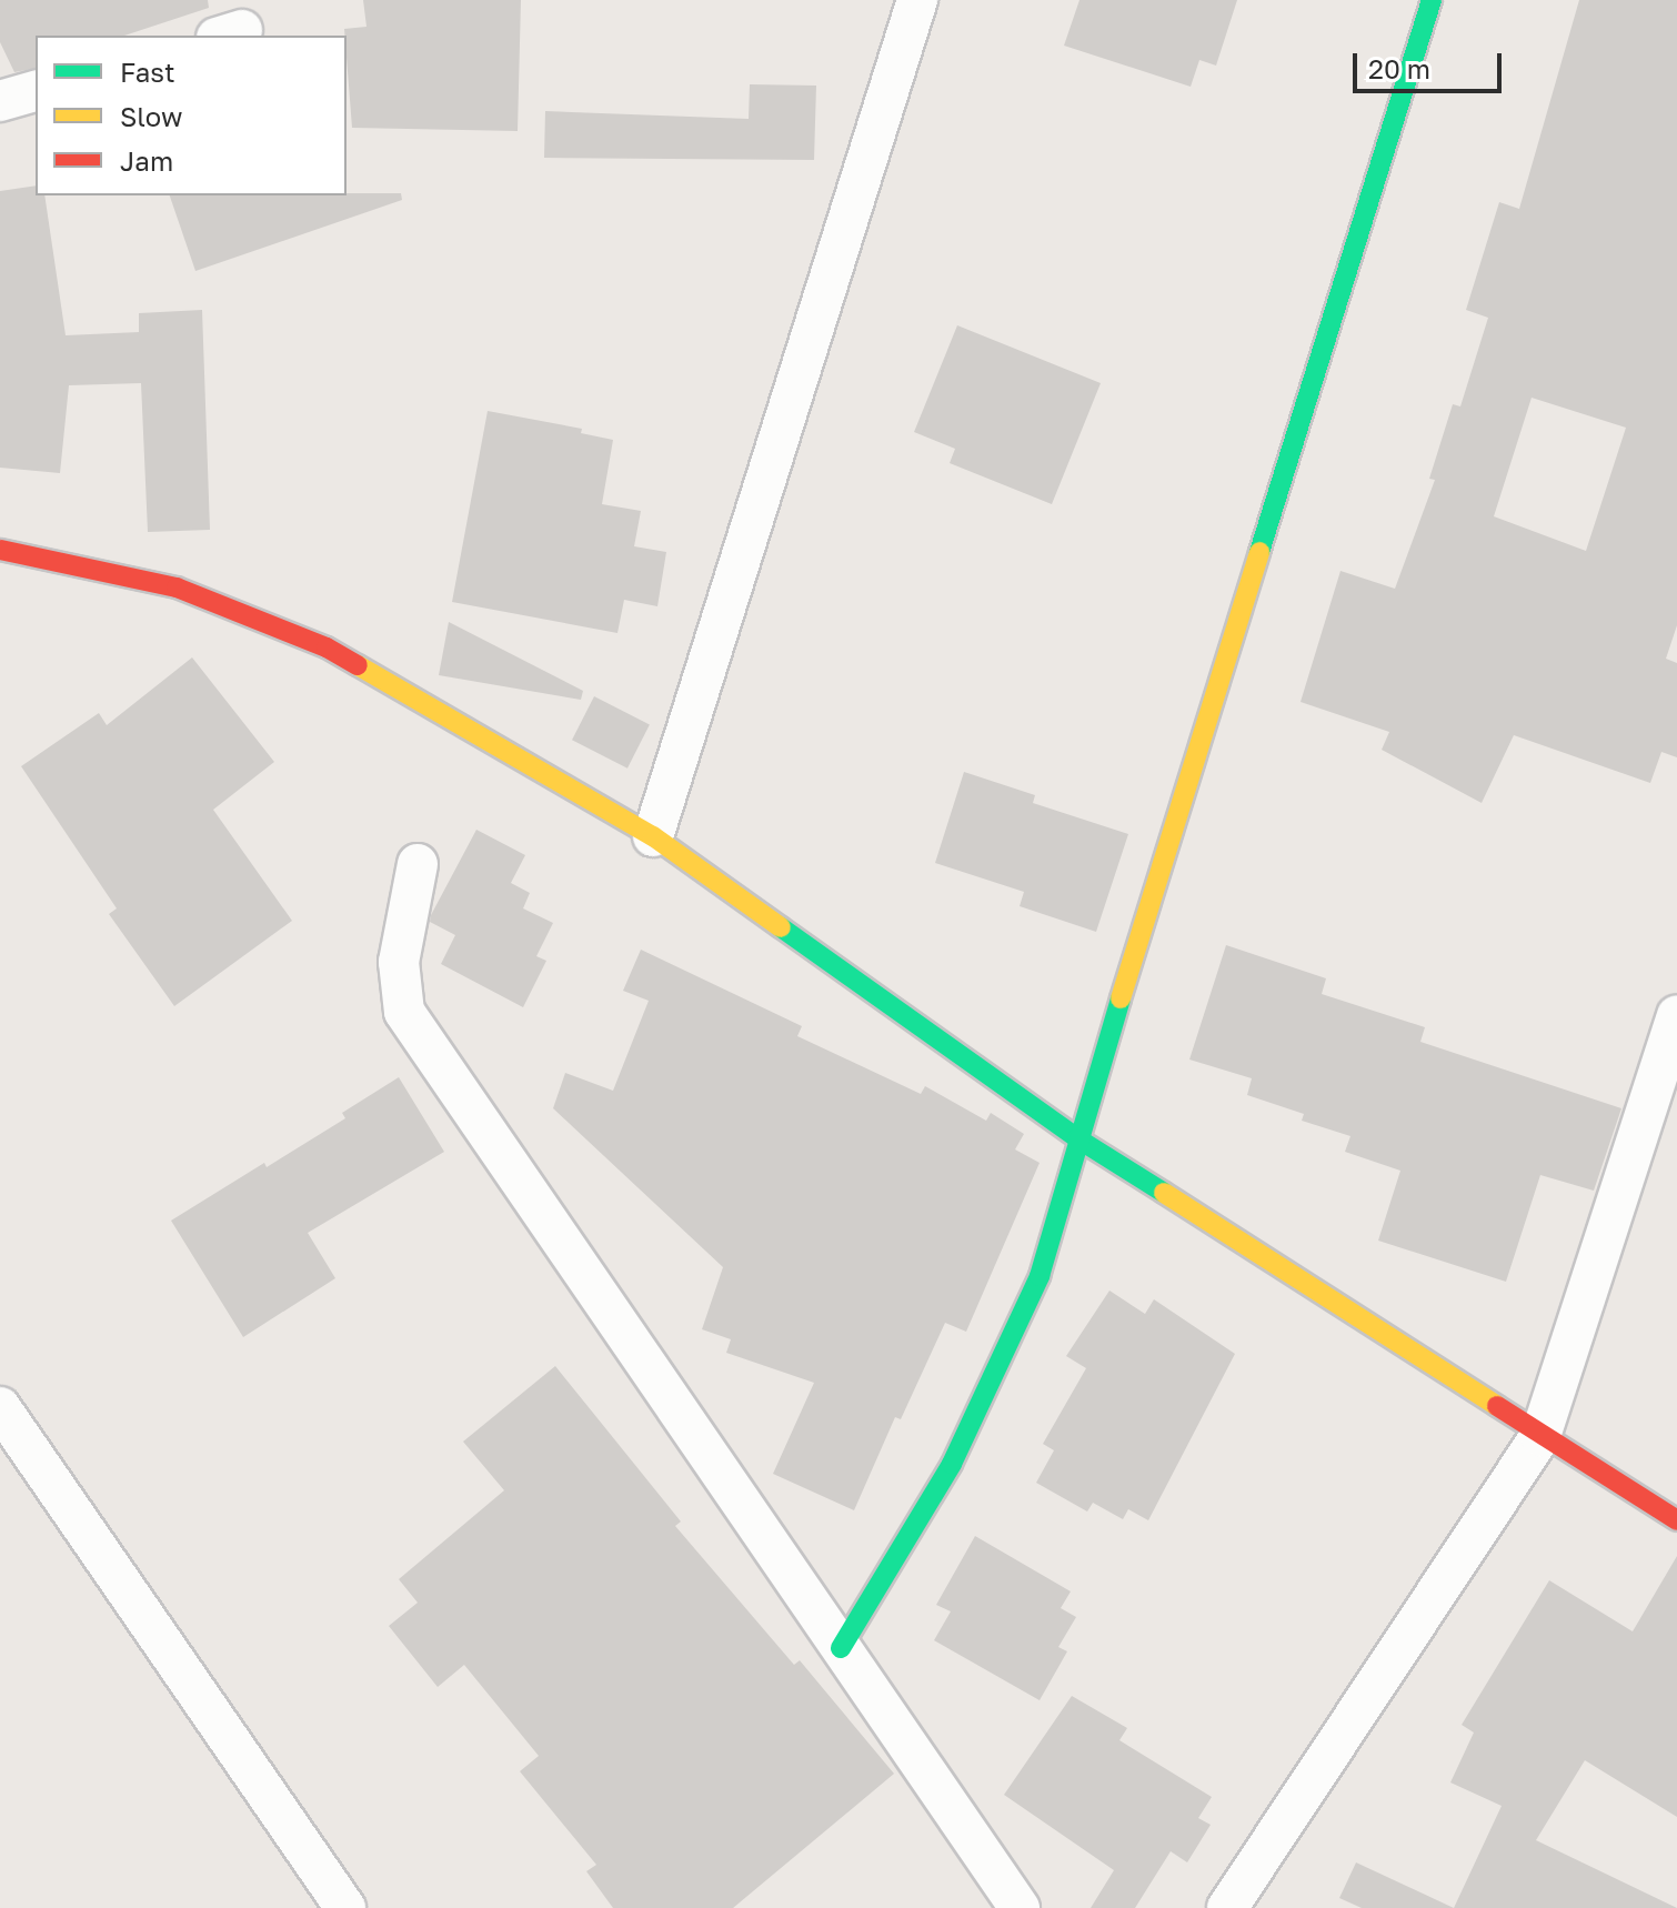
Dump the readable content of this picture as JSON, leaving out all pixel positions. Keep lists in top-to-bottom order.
{
  "legend": ["Fast", "Slow", "Jam"],
  "scale_bar": "20 m"
}
